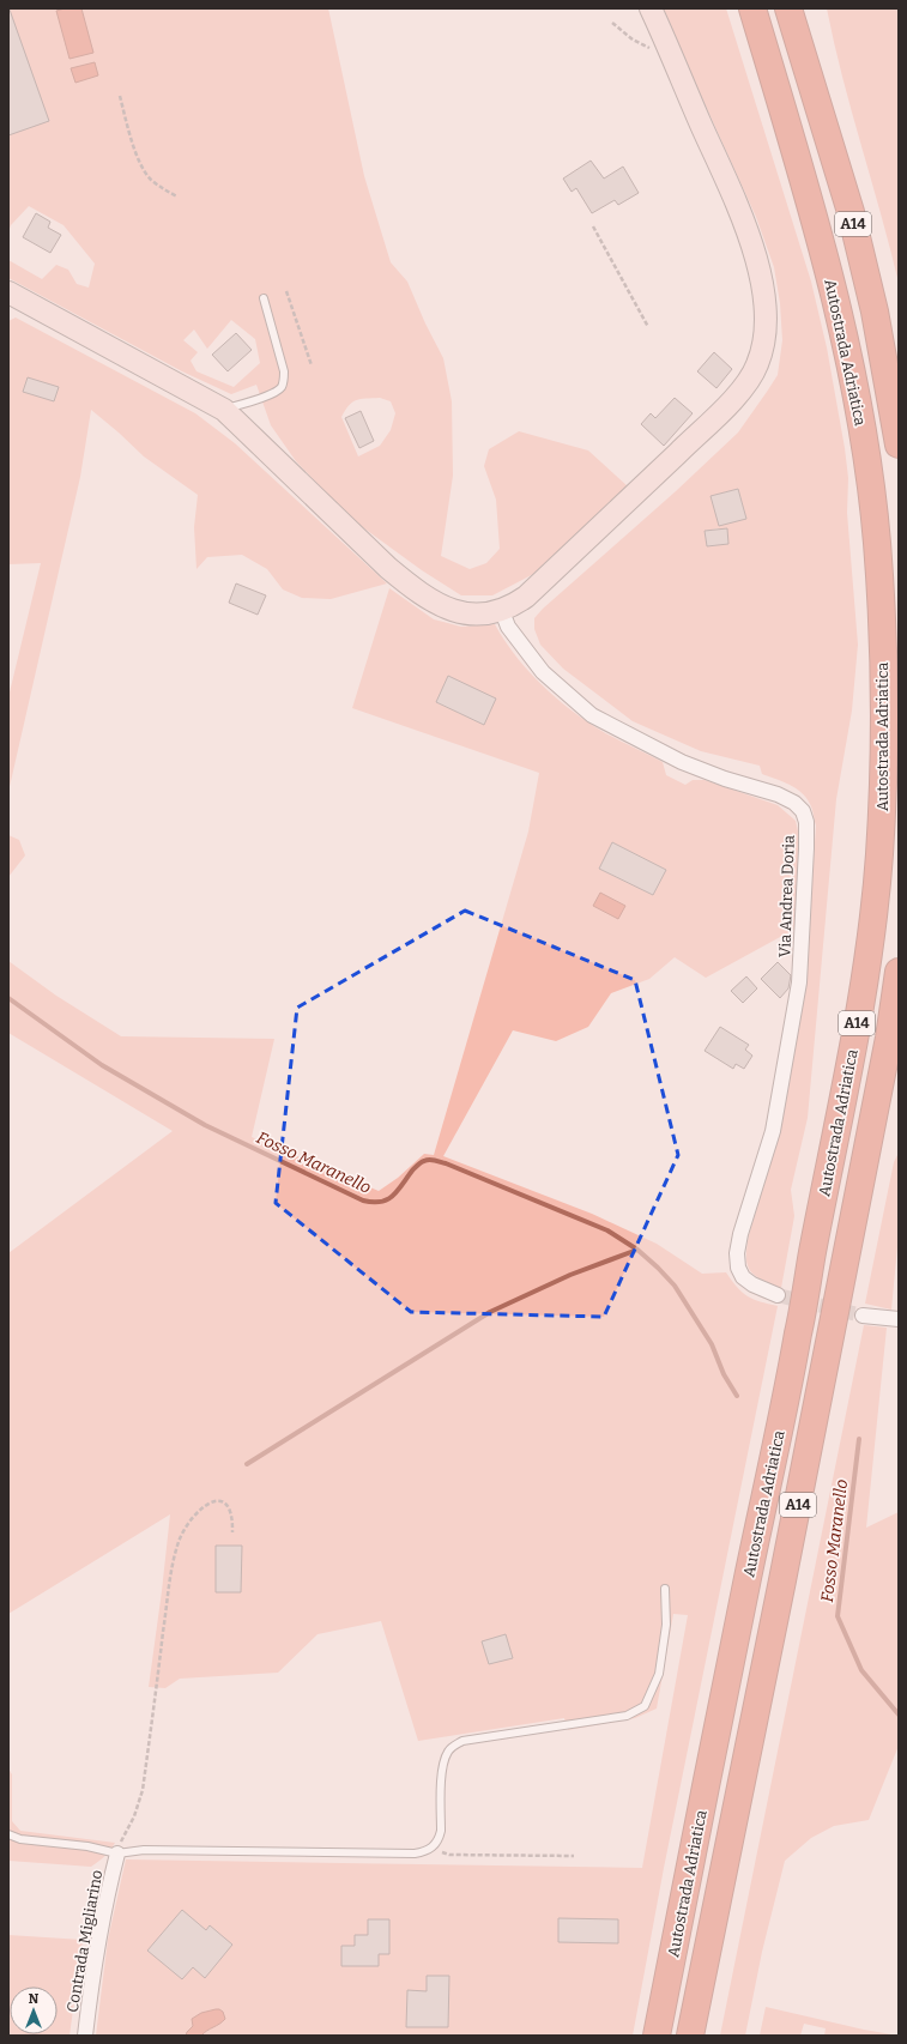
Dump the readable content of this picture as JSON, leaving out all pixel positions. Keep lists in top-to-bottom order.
{
  "streets": {
    "highway": ["A14", "Autostrada Adriatica"],
    "street": ["Via Andrea Doria", "Contrada Migliarino"]
  },
  "water": ["Fosso Maranello"],
  "north": "top"
}
